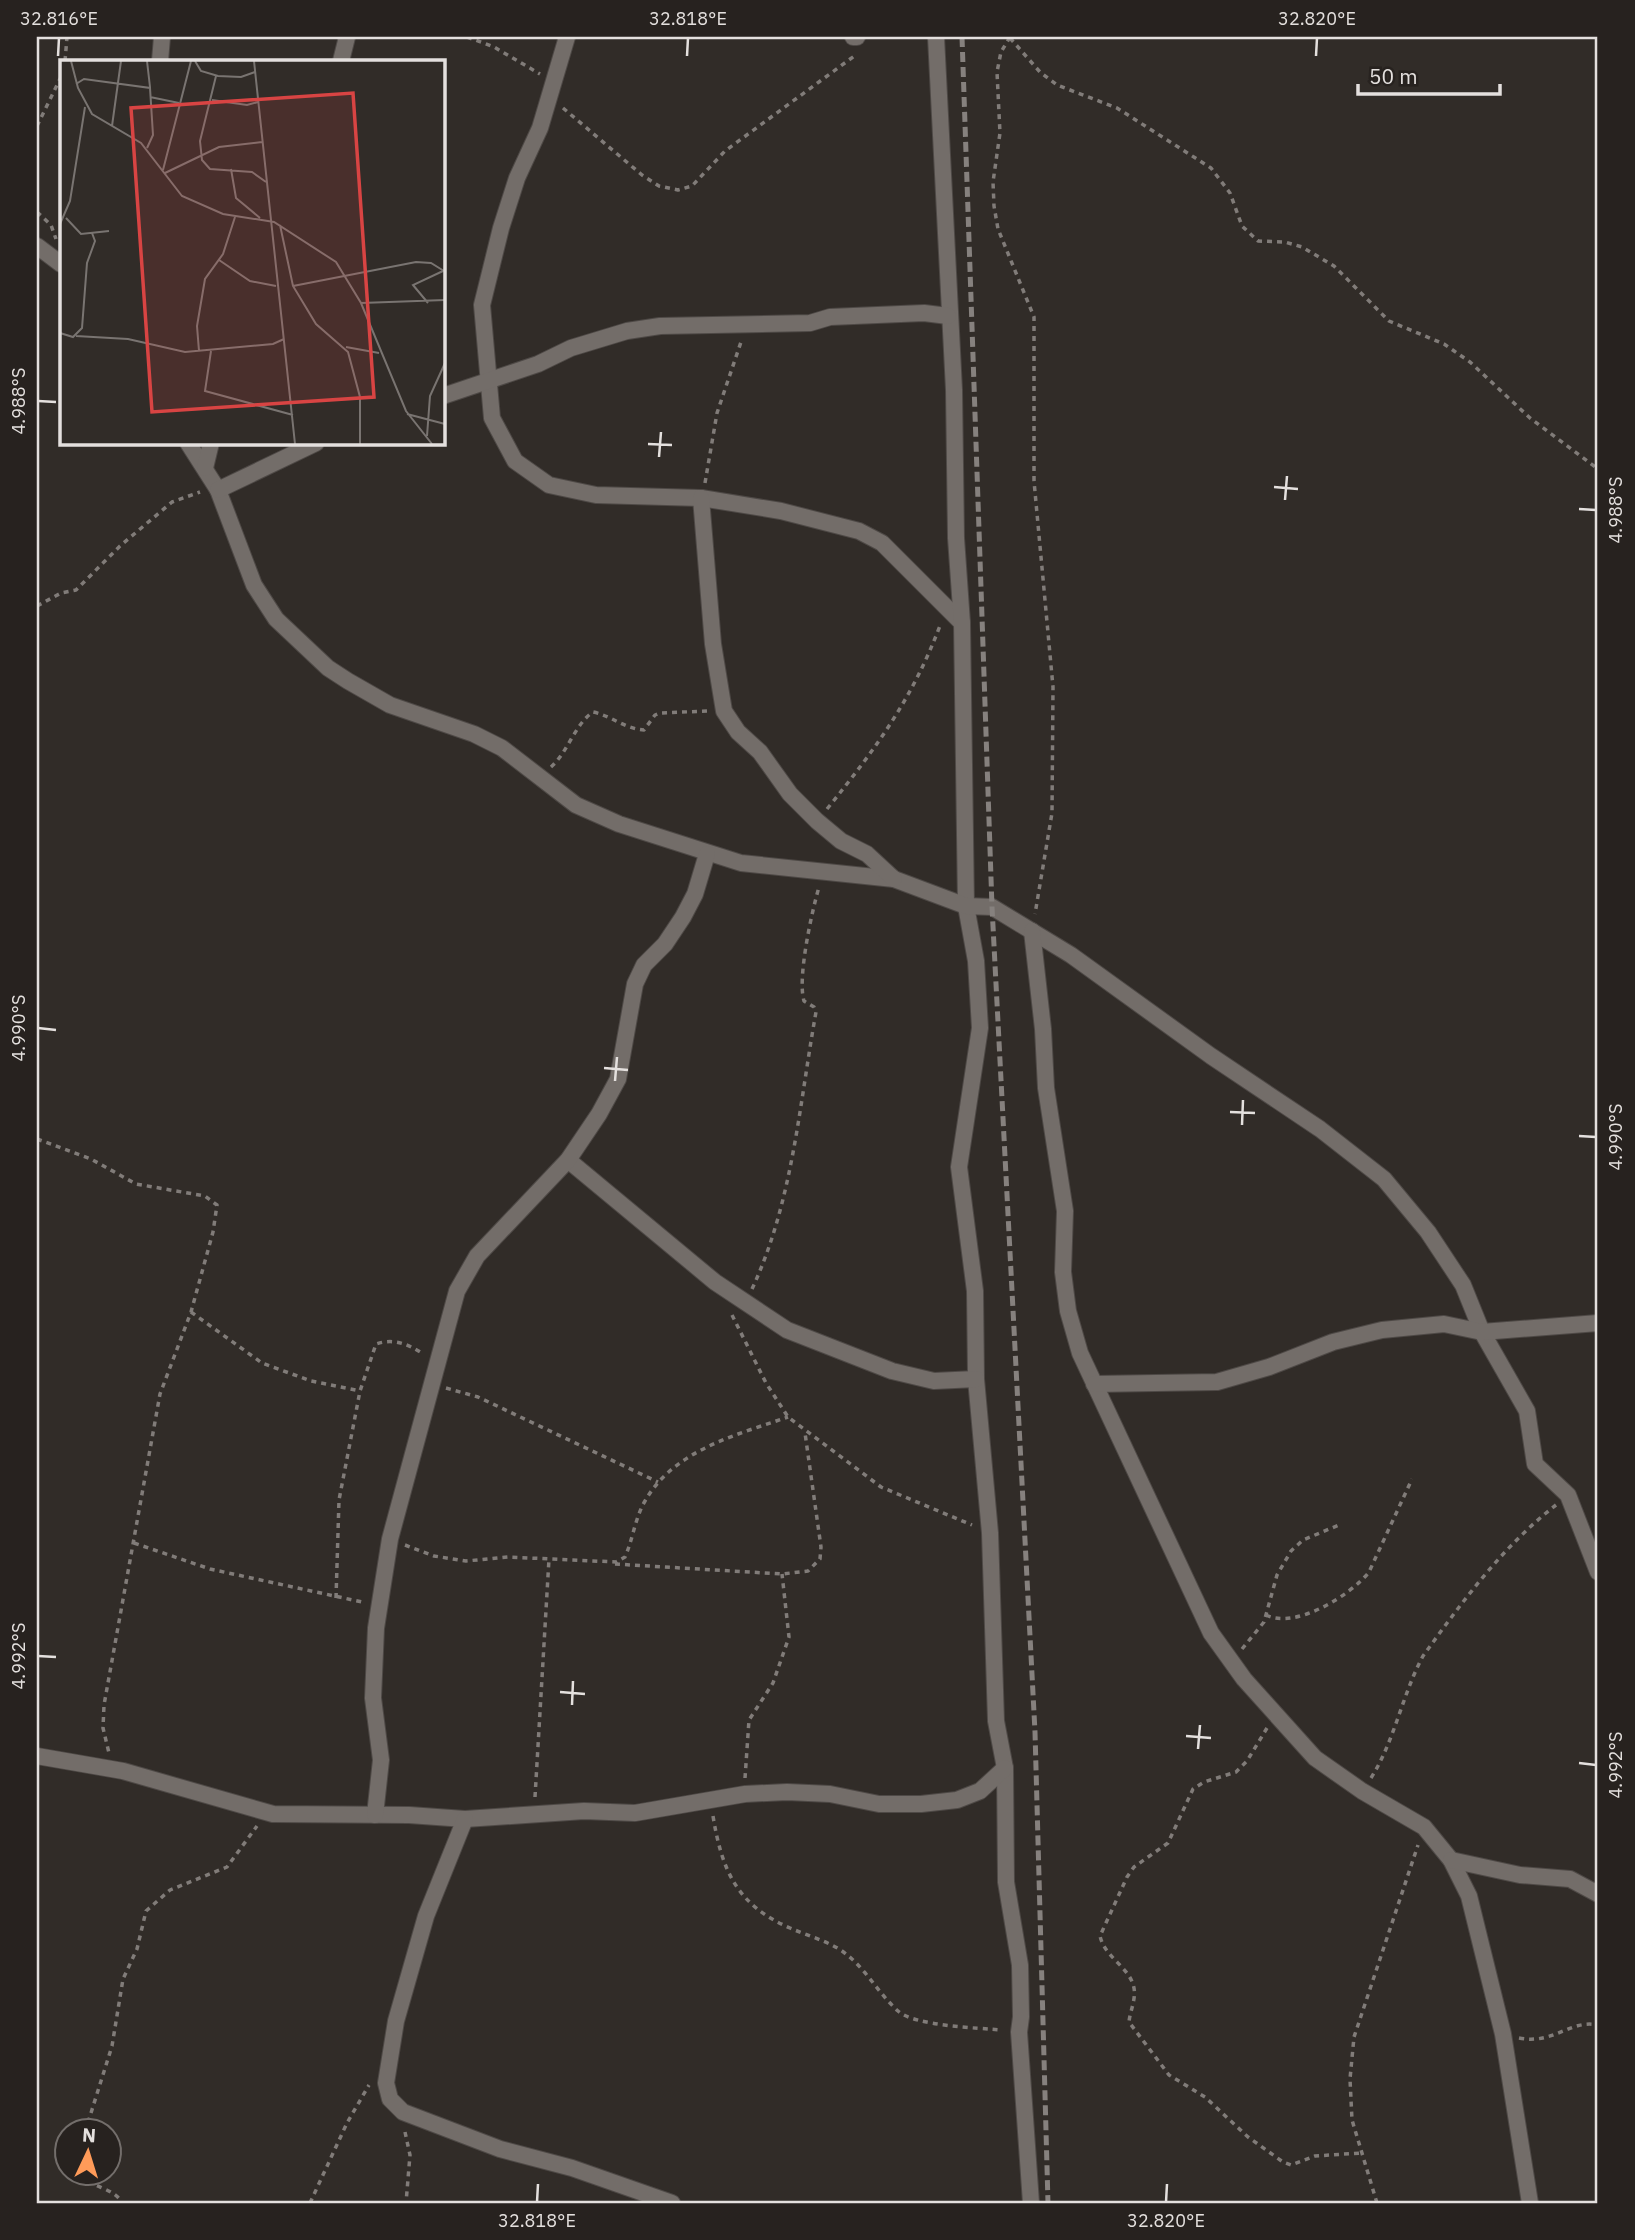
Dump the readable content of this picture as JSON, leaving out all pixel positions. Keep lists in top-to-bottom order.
{
  "scale_bar": "50 m",
  "north": "top",
  "coordinates": [
    "32.816°E",
    "32.818°E",
    "32.820°E",
    "4.988°S",
    "4.990°S",
    "4.992°S"
  ]
}
